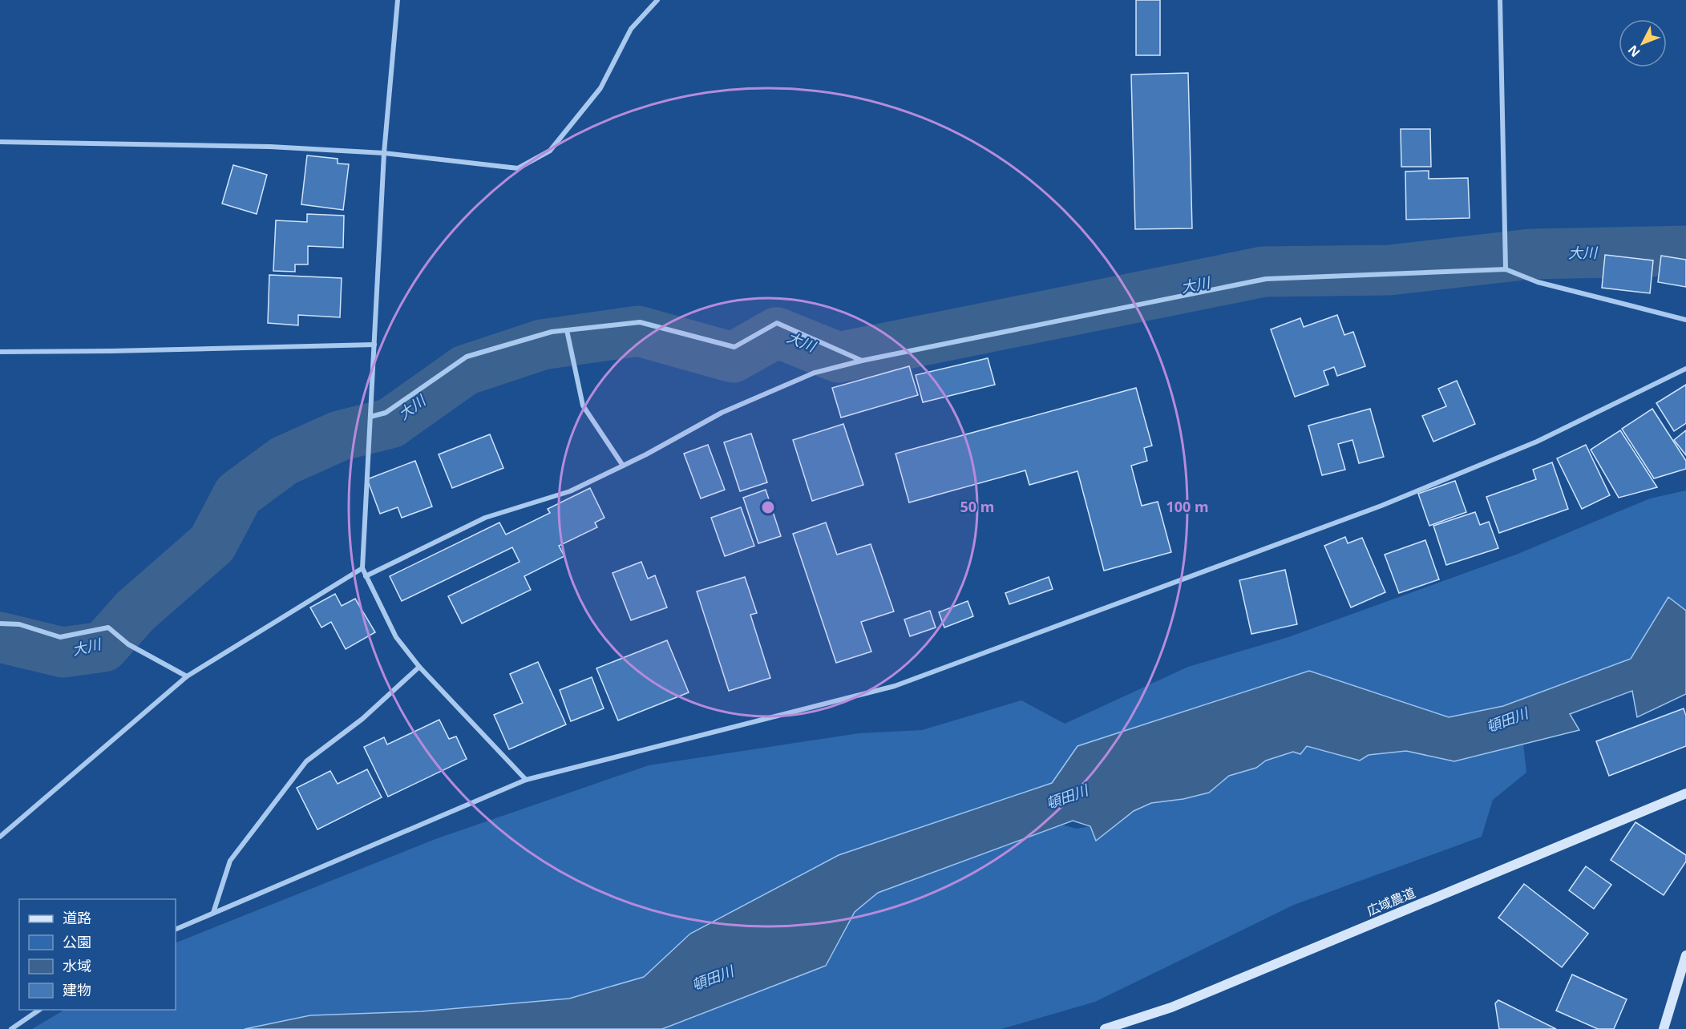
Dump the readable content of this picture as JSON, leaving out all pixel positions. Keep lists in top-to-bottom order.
{
  "streets": {
    "street": ["広域農道"]
  },
  "water": ["大川", "頓田川"],
  "legend": [
    "道路",
    "公園",
    "水域",
    "建物"
  ],
  "north": "bottom left",
  "rings": ["50 m", "100 m"]
}
